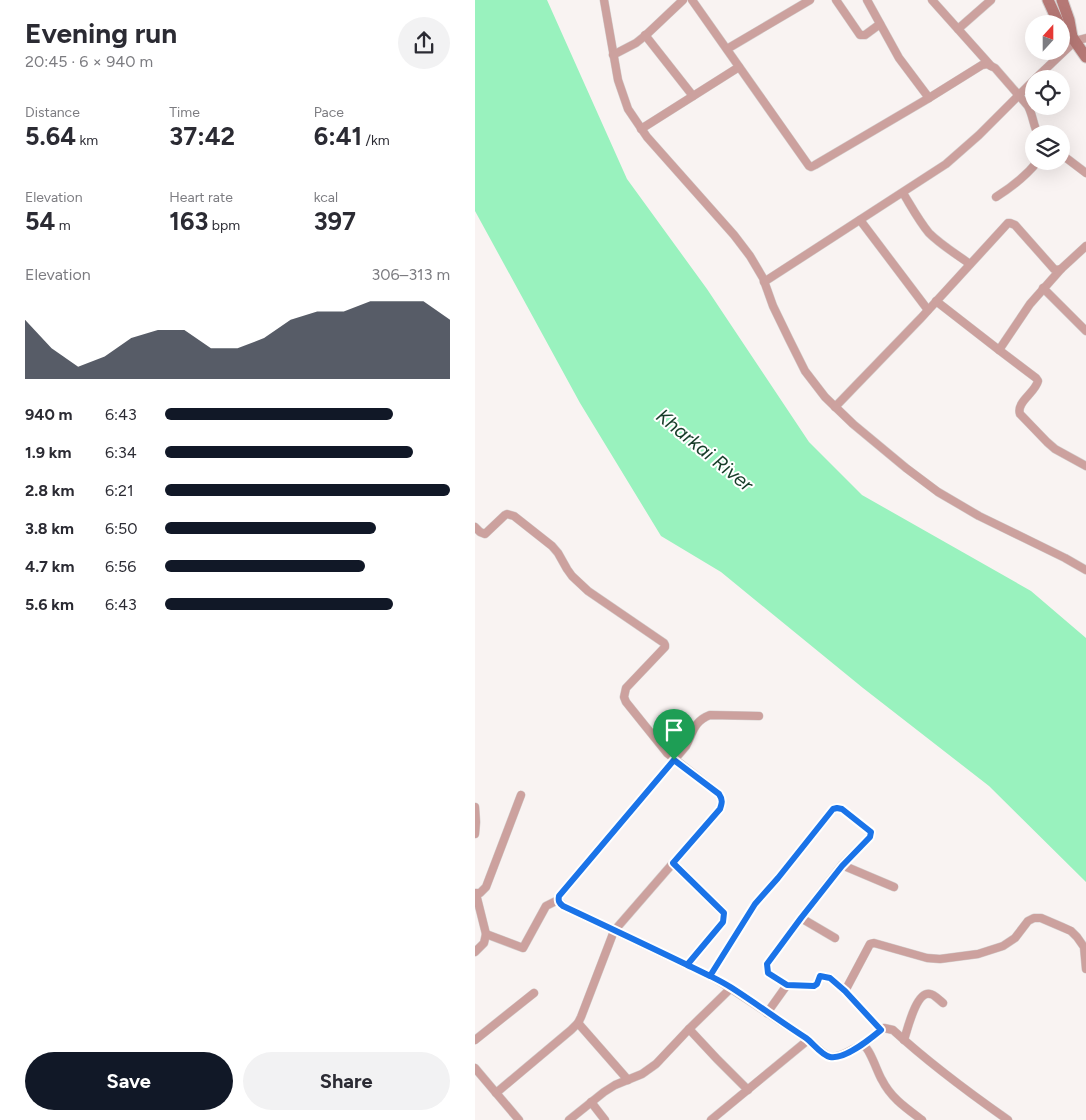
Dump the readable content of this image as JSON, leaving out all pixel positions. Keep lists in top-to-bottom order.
{
  "water": ["Kharkai River"],
  "north": "top",
  "page": {
    "heading": ["Evening run", "20:45 · 6 × 940 m"],
    "stats": [
      ["Distance", "5.64 km"],
      ["Time", "37:42"],
      ["Pace", "6:41 /km"],
      ["Elevation", "54 m"],
      ["Heart rate", "163 bpm"],
      ["kcal", "397"]
    ],
    "chart": ["Elevation", "306–313 m"],
    "list": [
      {
        "name": "940 m",
        "note": "6:43"
      },
      {
        "name": "1.9 km",
        "note": "6:34"
      },
      {
        "name": "2.8 km",
        "note": "6:21"
      },
      {
        "name": "3.8 km",
        "note": "6:50"
      },
      {
        "name": "4.7 km",
        "note": "6:56"
      },
      {
        "name": "5.6 km",
        "note": "6:43"
      }
    ],
    "buttons": ["Save", "Share"]
  }
}
